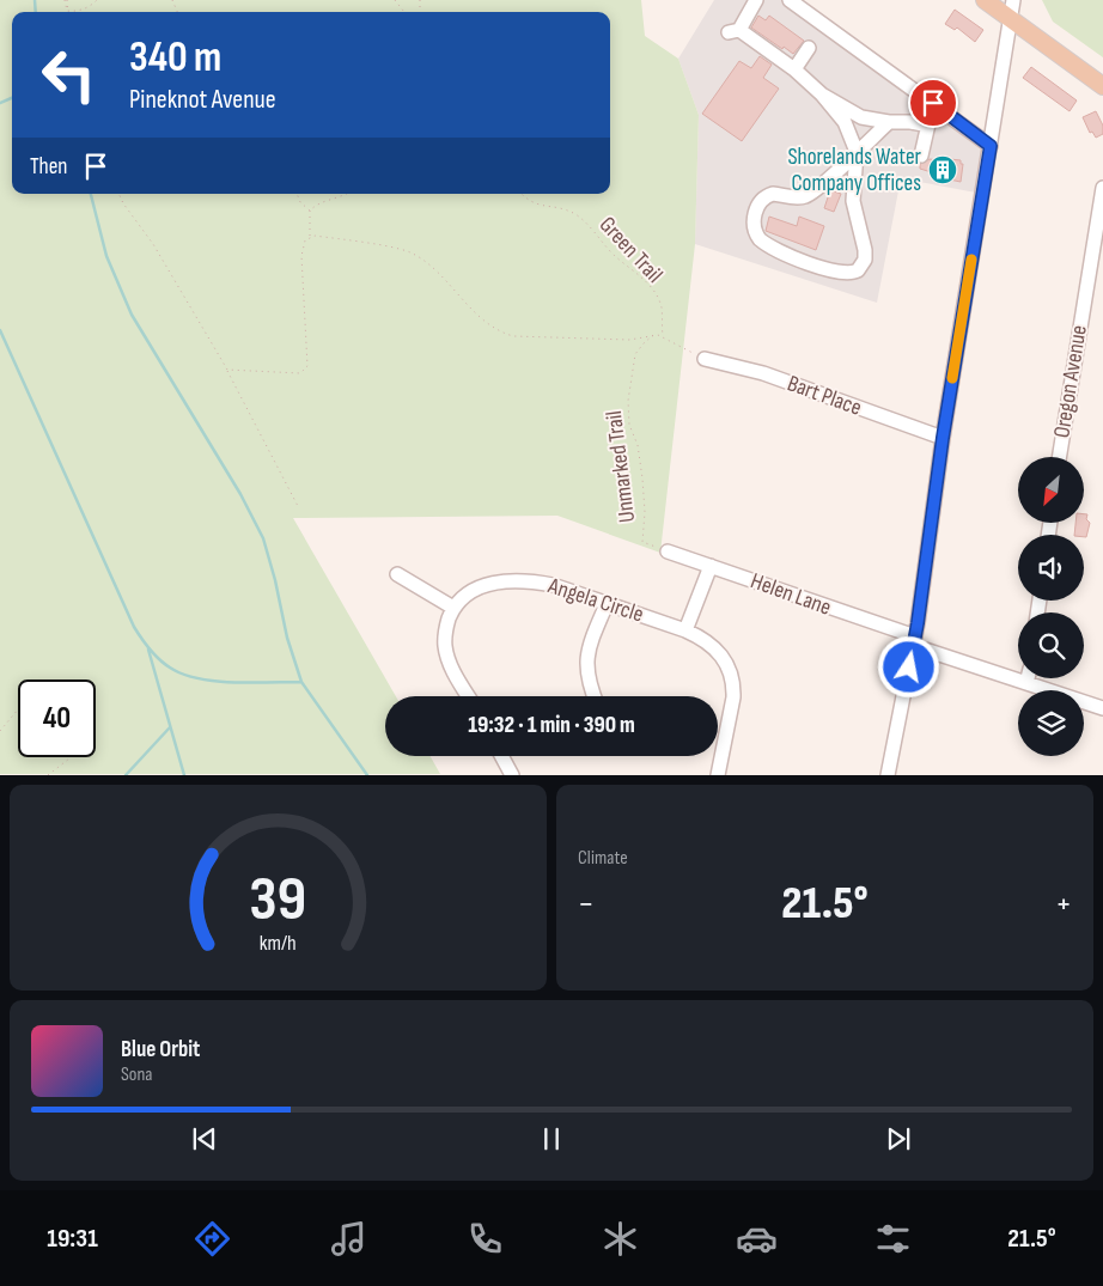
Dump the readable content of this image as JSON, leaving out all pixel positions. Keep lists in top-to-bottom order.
{
  "streets": {
    "street": [
      "Oregon Avenue",
      "Bart Place",
      "Helen Lane",
      "Angela Circle"
    ],
    "path": ["Green Trail", "Unmarked Trail"]
  },
  "crossings": [
    ["Unmarked Trail", "Helen Lane"]
  ],
  "places": {
    "building": ["Shorelands Water Company Offices"]
  },
  "north": "bottom left",
  "page": {
    "turn": ["340 m", "Pineknot Avenue"],
    "then": "Then",
    "limit": "40",
    "trip": "19:32 · 1 min · 390 m",
    "tile": "Climate",
    "heat": ["−", "21.5°", "+"],
    "song": ["Blue Orbit", "Sona"],
    "tabs": ["19:31", "21.5°"],
    "gauge": ["39", "km/h"]
  }
}
